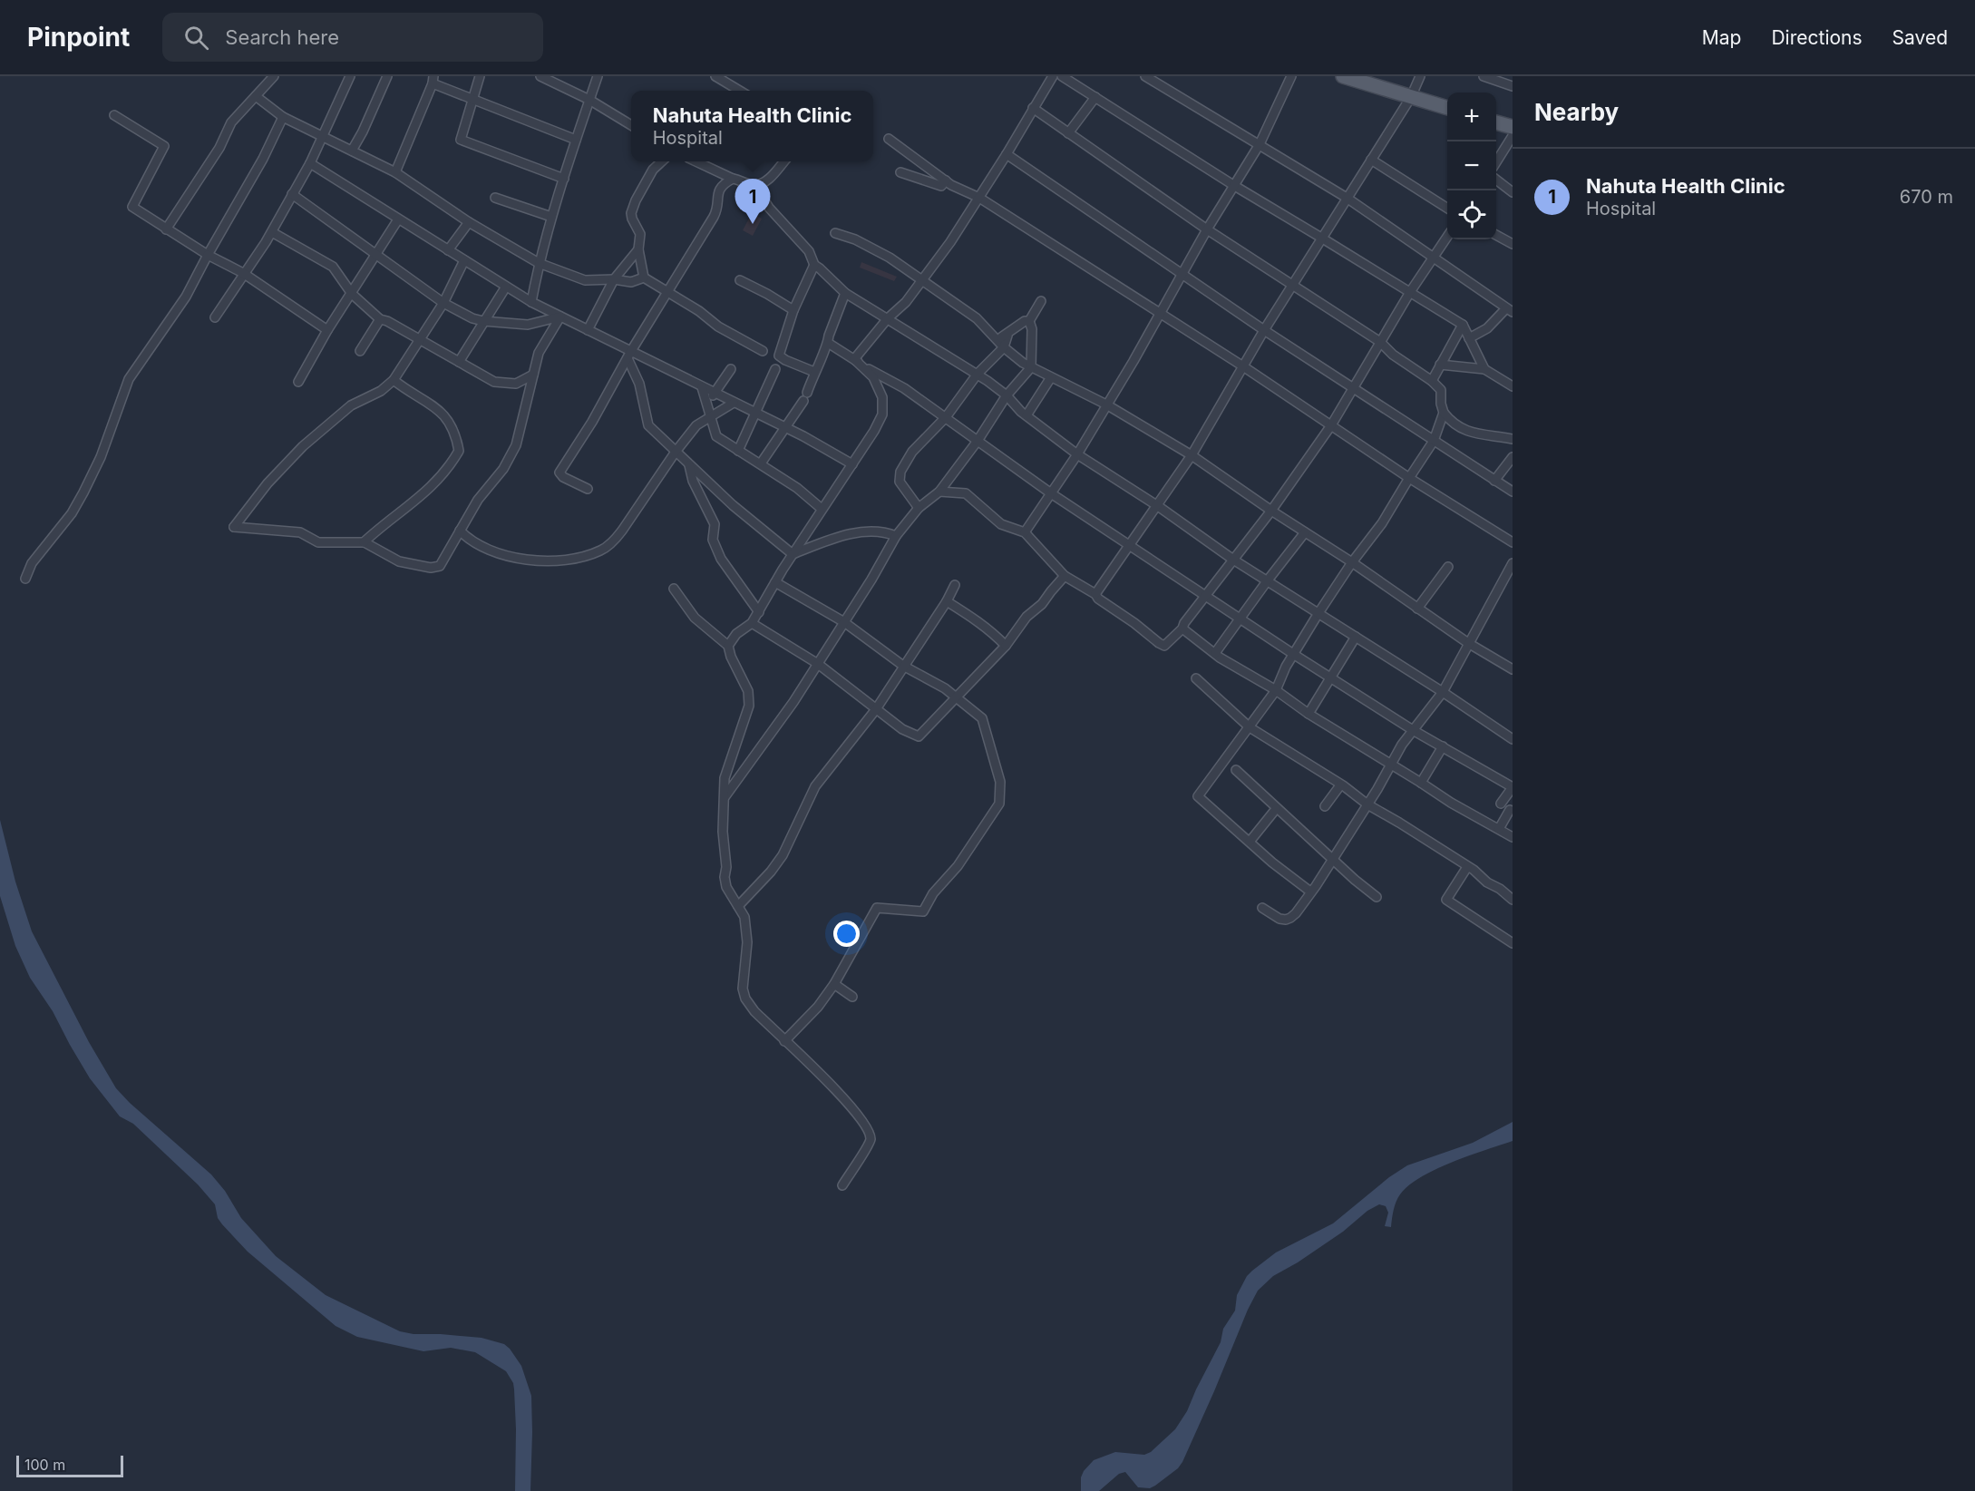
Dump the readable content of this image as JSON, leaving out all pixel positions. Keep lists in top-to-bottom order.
{
  "scale_bar": "100 m",
  "page": {
    "header": "Pinpoint",
    "search": "Search here",
    "nav": ["Map", "Directions", "Saved"],
    "heading": "Nearby",
    "popup": ["Nahuta Health Clinic", "Hospital"],
    "map_buttons": ["+", "−"],
    "list": [
      {
        "mark": "1",
        "name": "Nahuta Health Clinic",
        "note": "Hospital",
        "value": "670 m"
      }
    ],
    "pins": "1",
    "scale": "100 m"
  }
}
